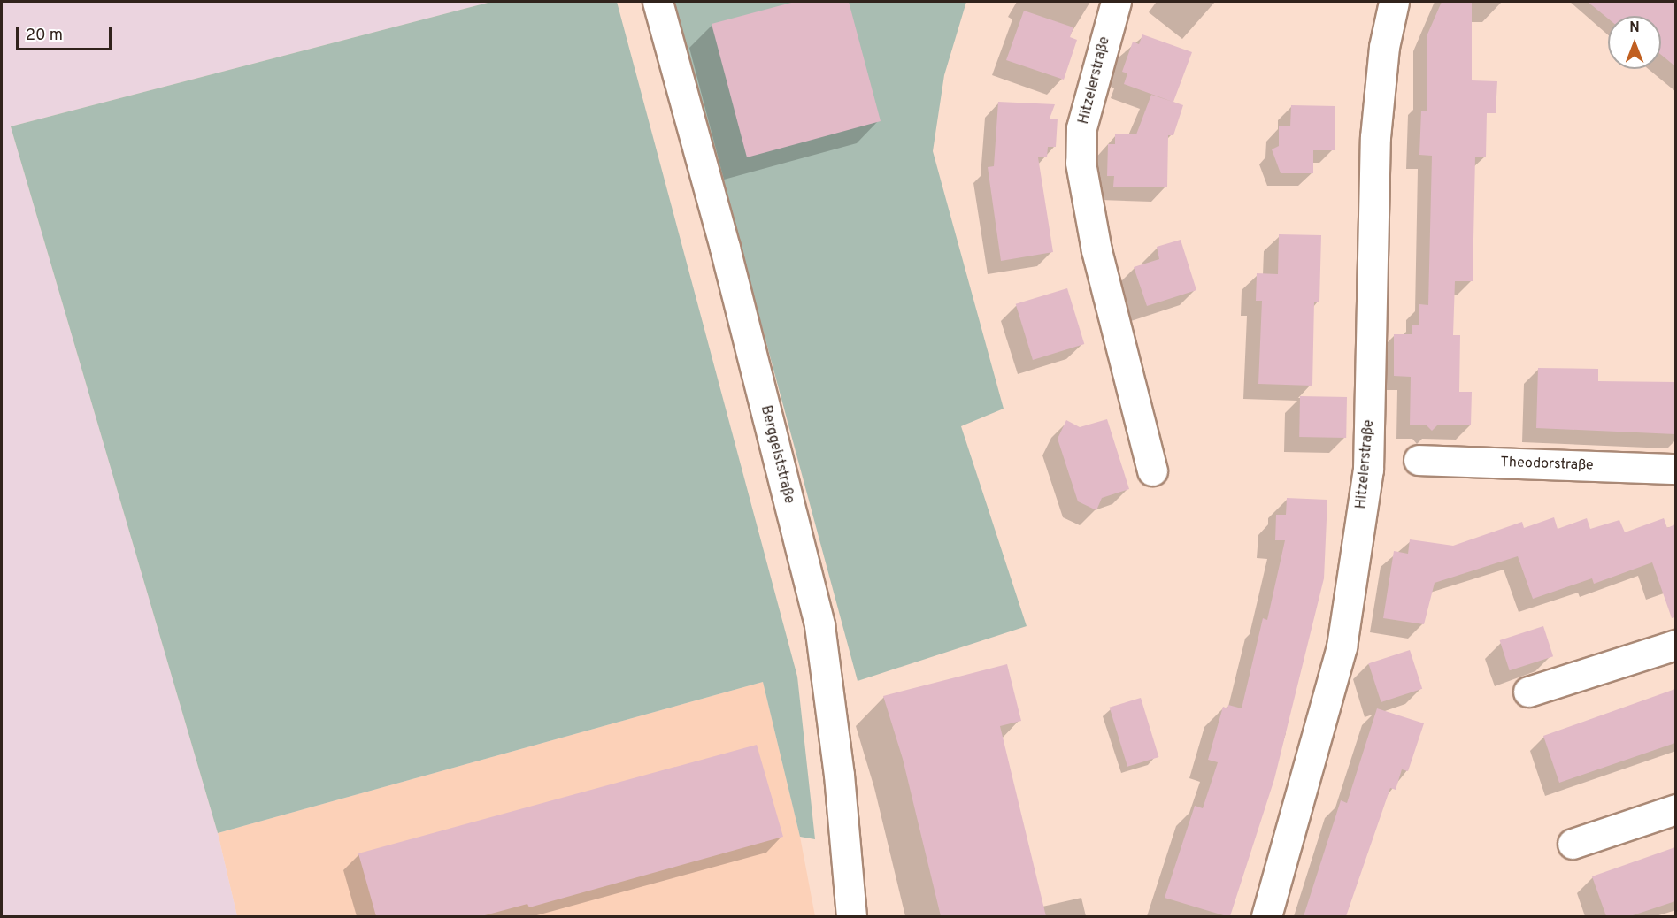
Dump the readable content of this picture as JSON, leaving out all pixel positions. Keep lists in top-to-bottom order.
{
  "streets": {
    "street": ["Hitzelerstraße", "Berggeiststraße", "Theodorstraße"]
  },
  "scale_bar": "20 m",
  "north": "top"
}
